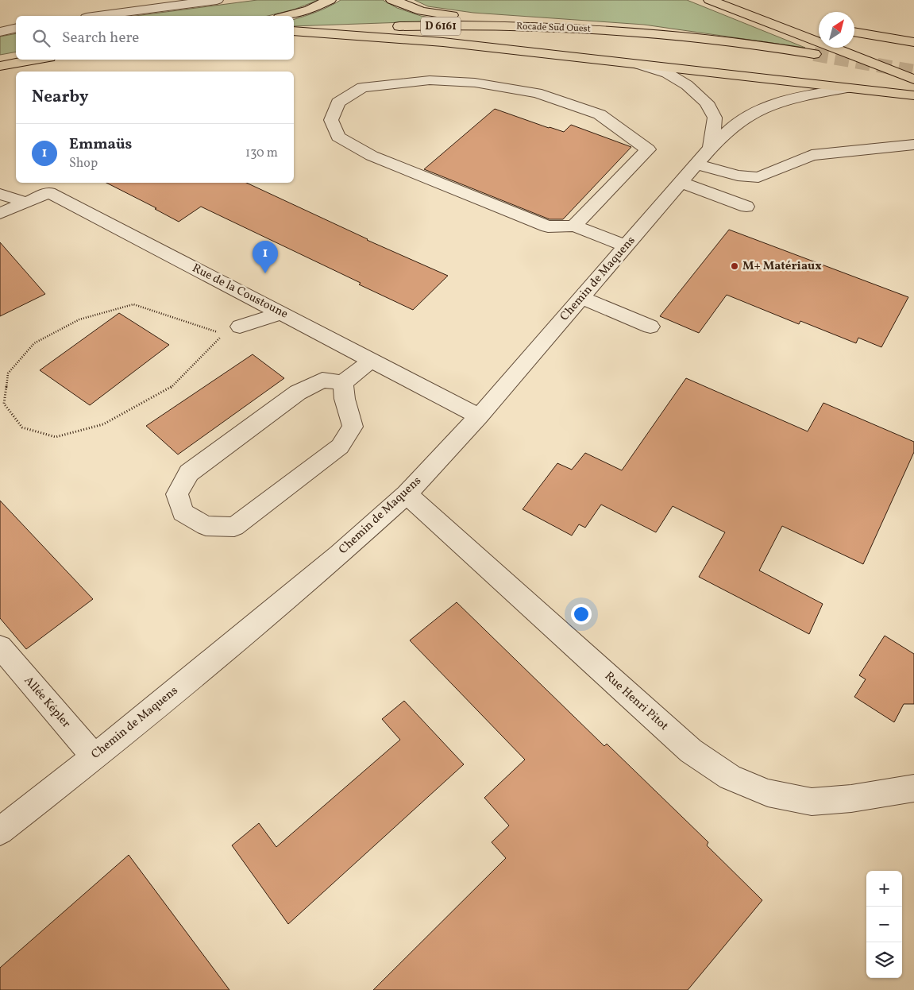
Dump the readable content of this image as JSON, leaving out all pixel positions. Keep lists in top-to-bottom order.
{
  "streets": {
    "main road": ["D 6161", "Rocade Sud Ouest"],
    "street": [
      "Chemin de Maquens",
      "Rue de la Coustoune",
      "Rue Henri Pitot",
      "Allée Képler"
    ]
  },
  "crossings": [
    ["Chemin de Maquens", "Rue de la Coustoune"],
    ["Chemin de Maquens", "Rue Henri Pitot"],
    ["Chemin de Maquens", "Allée Képler"]
  ],
  "places": ["M+ Matériaux"],
  "north": "top right",
  "page": {
    "search": "Search here",
    "heading": "Nearby",
    "list": [
      {
        "mark": "1",
        "name": "Emmaüs",
        "note": "Shop",
        "value": "130 m"
      }
    ],
    "pins": "1",
    "map_buttons": ["+", "−"]
  }
}
